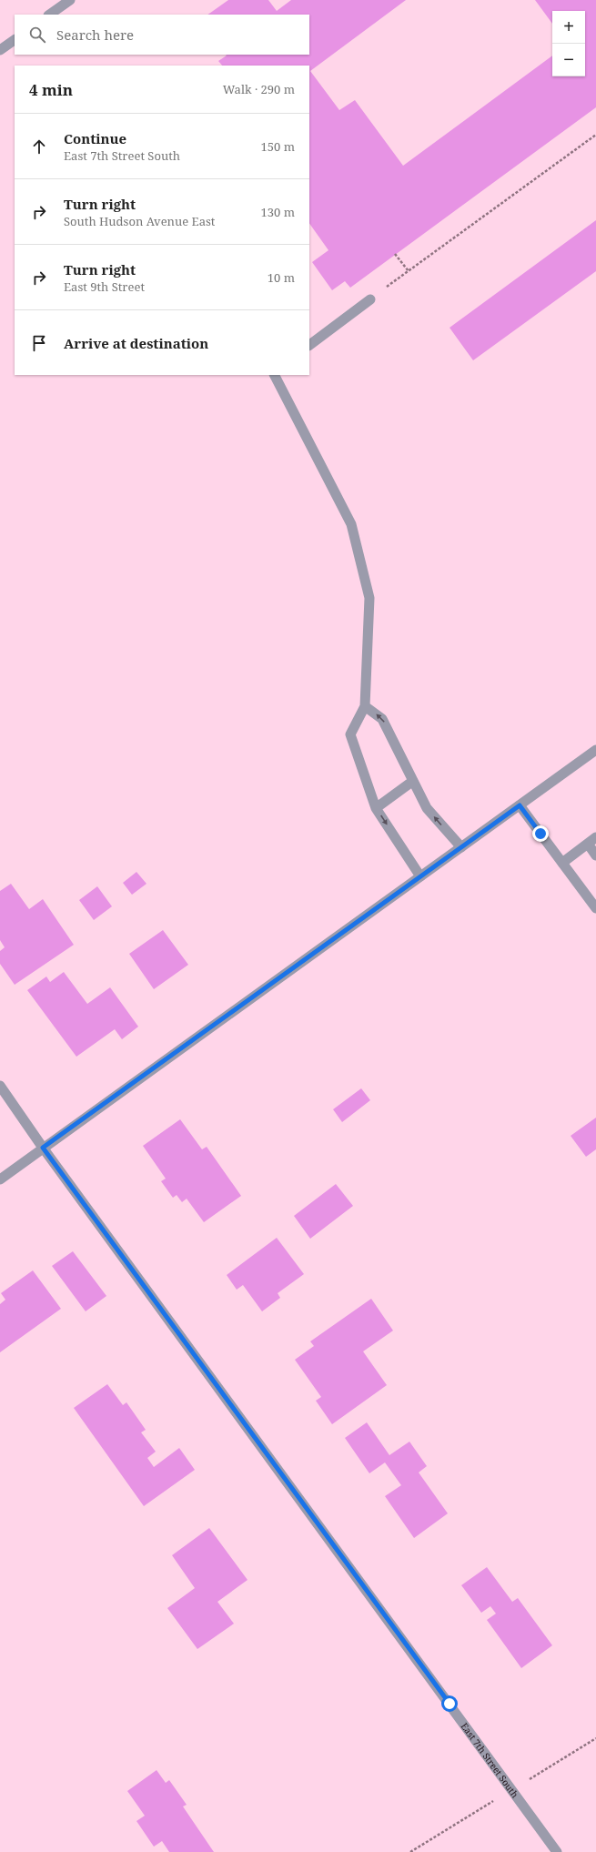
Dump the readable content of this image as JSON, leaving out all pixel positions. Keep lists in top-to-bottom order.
{
  "streets": {
    "street": ["East 7th Street South"]
  },
  "page": {
    "map_buttons": ["+", "−"],
    "search": "Search here",
    "heading": ["4 min", "Walk · 290 m"],
    "list": [
      ["Continue", "East 7th Street South", "150 m"],
      ["Turn right", "South Hudson Avenue East", "130 m"],
      ["Turn right", "East 9th Street", "10 m"],
      "Arrive at destination"
    ]
  }
}
